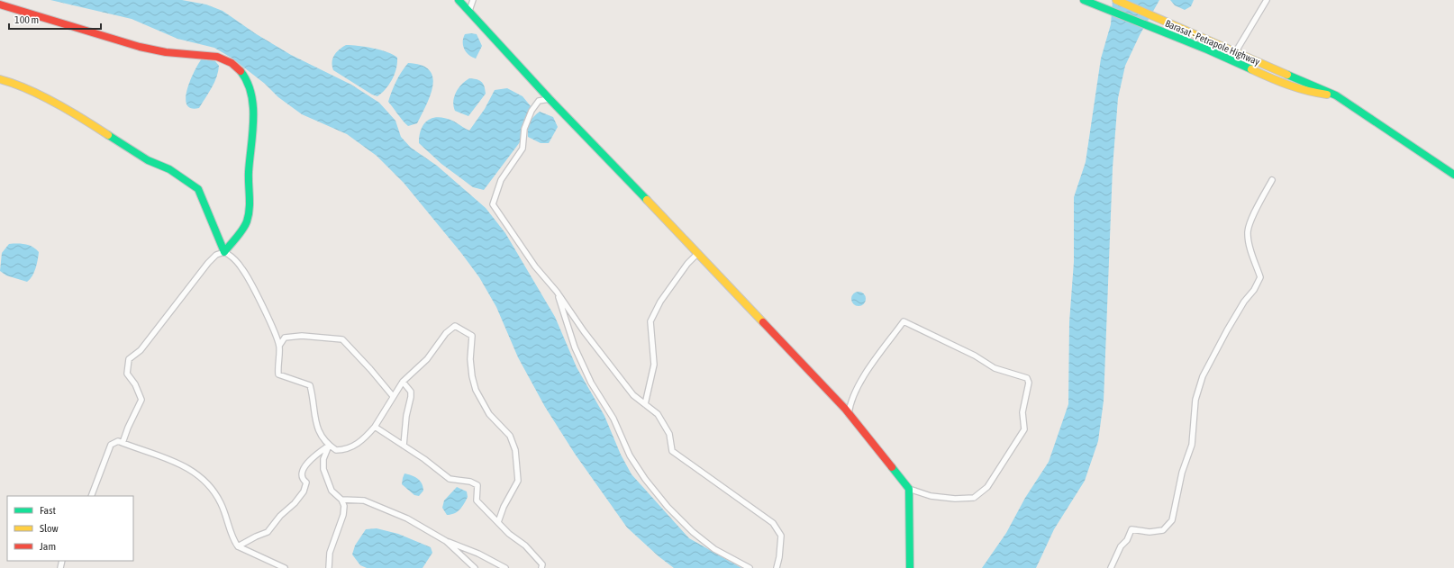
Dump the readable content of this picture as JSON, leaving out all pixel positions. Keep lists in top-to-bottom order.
{
  "streets": {
    "main road": ["Barasat - Petrapole Highway"]
  },
  "legend": ["Fast", "Slow", "Jam"],
  "scale_bar": "100 m"
}
